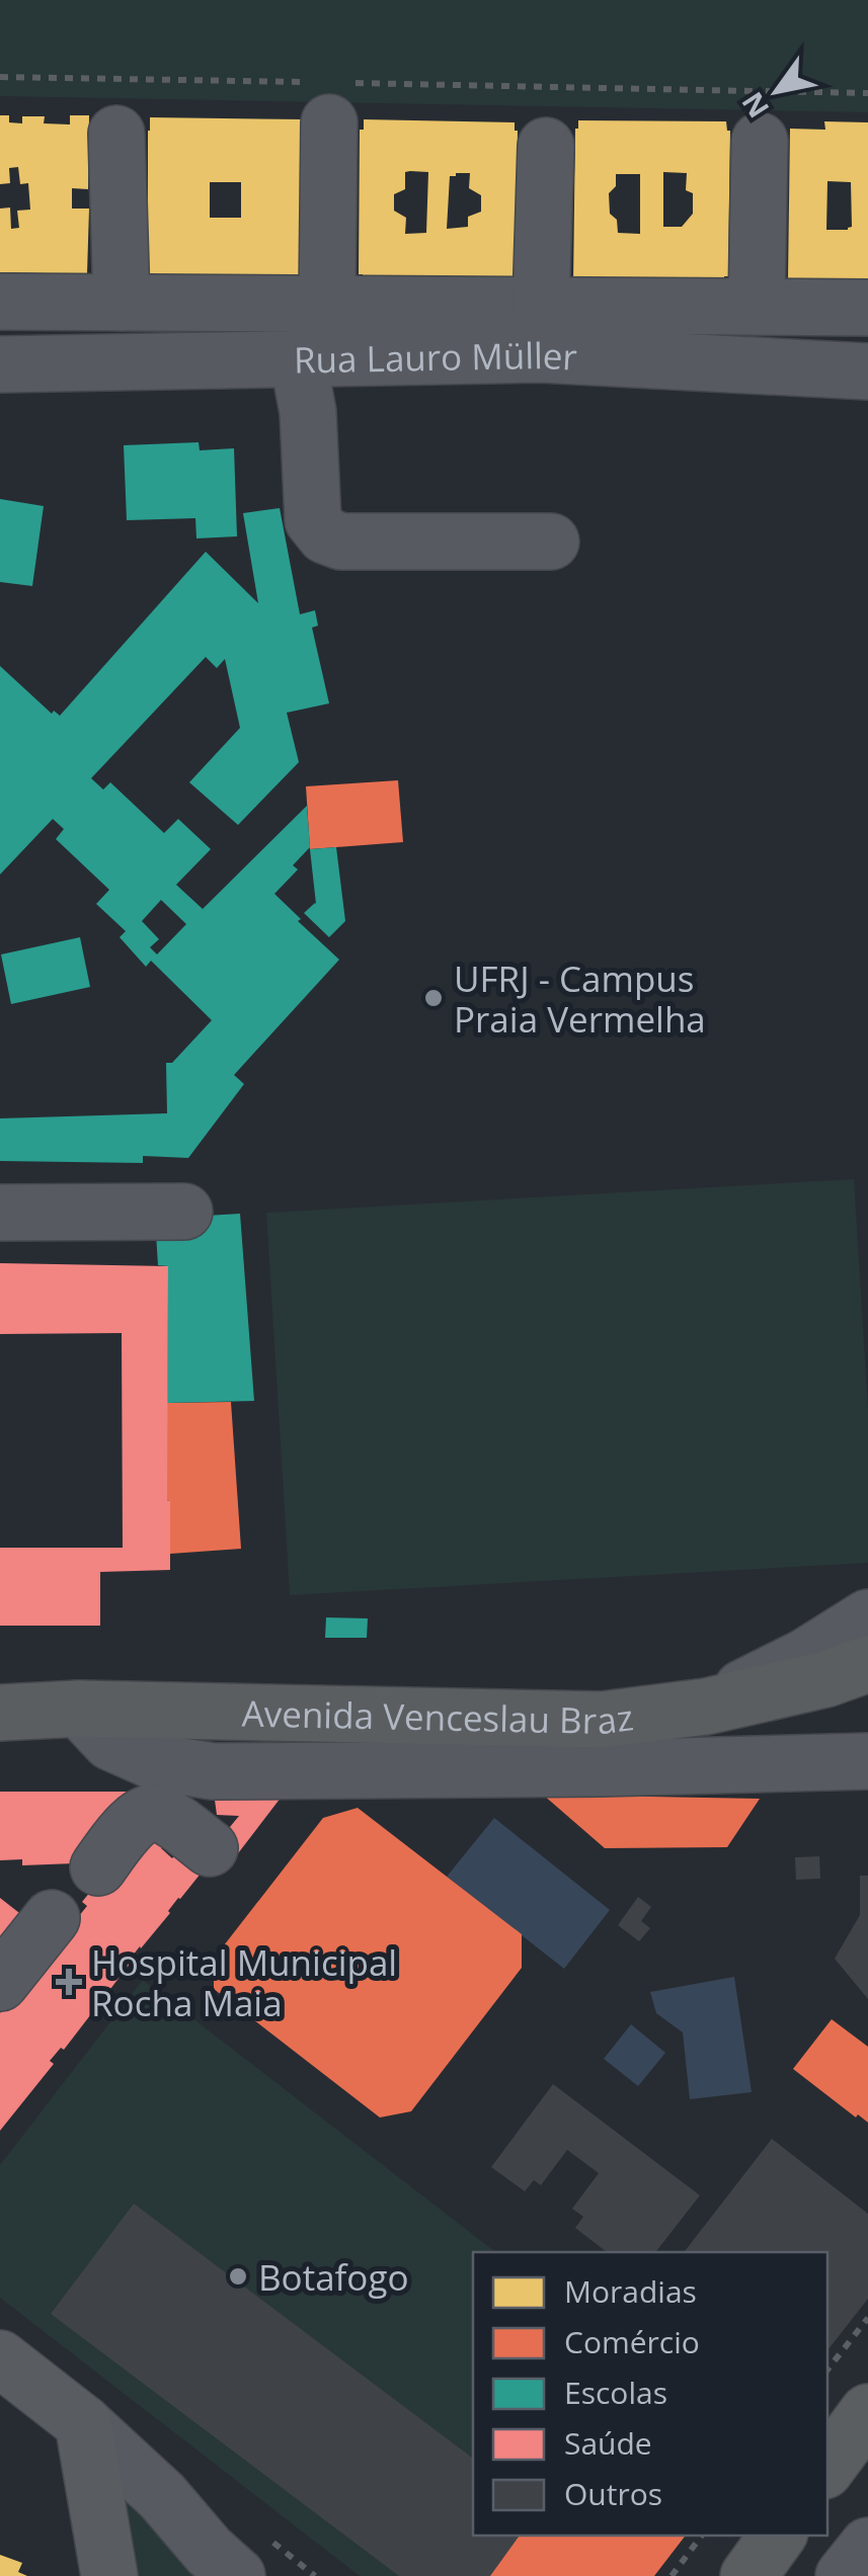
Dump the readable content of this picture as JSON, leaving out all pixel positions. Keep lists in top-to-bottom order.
{
  "streets": {
    "highway": ["Avenida Venceslau Braz"],
    "street": ["Rua Lauro Müller"]
  },
  "places": {
    "other": ["UFRJ - Campus Praia Vermelha", "Botafogo"],
    "health": ["Hospital Municipal Rocha Maia"]
  },
  "legend": [
    "Moradias",
    "Comércio",
    "Escolas",
    "Saúde",
    "Outros"
  ],
  "north": "bottom left"
}
